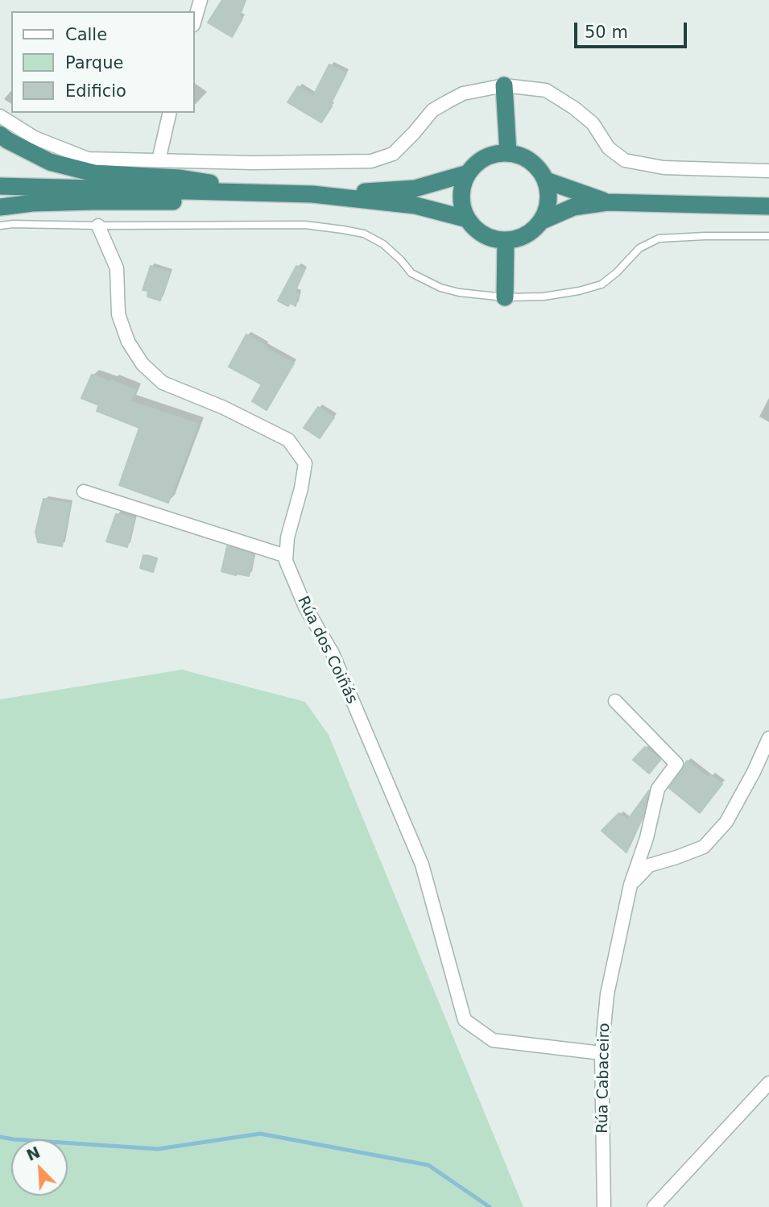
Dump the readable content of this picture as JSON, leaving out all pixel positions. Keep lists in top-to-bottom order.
{
  "streets": {
    "street": ["Rúa dos Coiñás", "Rúa Cabaceiro"]
  },
  "crossings": [
    ["Rúa dos Coiñás", "Rúa Cabaceiro"]
  ],
  "legend": ["Calle", "Parque", "Edificio"],
  "scale_bar": "50 m",
  "north": "top left"
}
